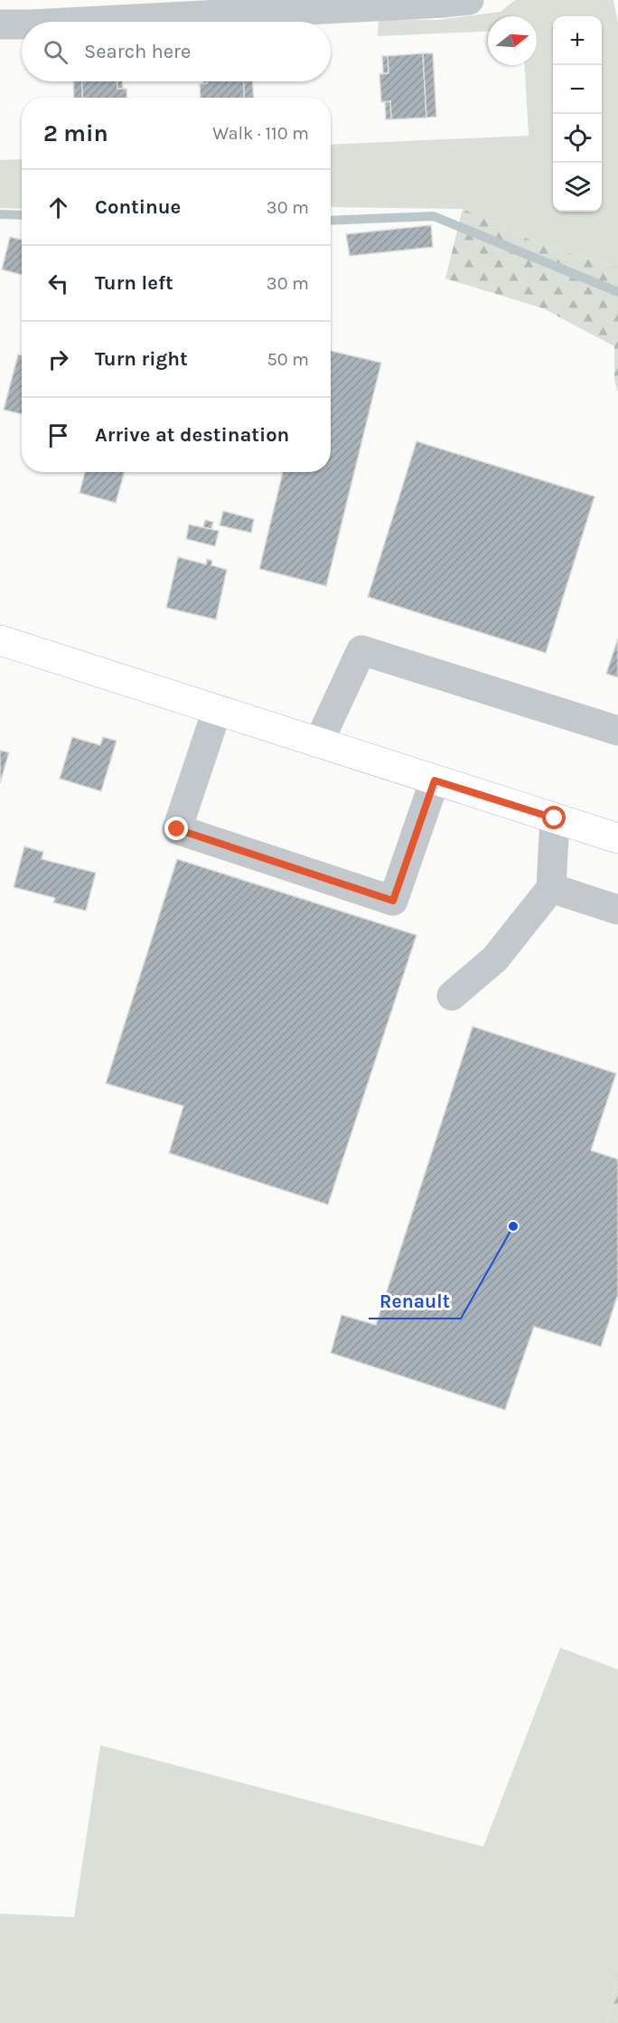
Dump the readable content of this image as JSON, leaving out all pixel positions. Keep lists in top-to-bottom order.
{
  "places": ["Renault"],
  "north": "right",
  "page": {
    "map_buttons": ["+", "−"],
    "search": "Search here",
    "heading": ["2 min", "Walk · 110 m"],
    "list": [
      ["Continue", "30 m"],
      ["Turn left", "30 m"],
      ["Turn right", "50 m"],
      "Arrive at destination"
    ]
  }
}
